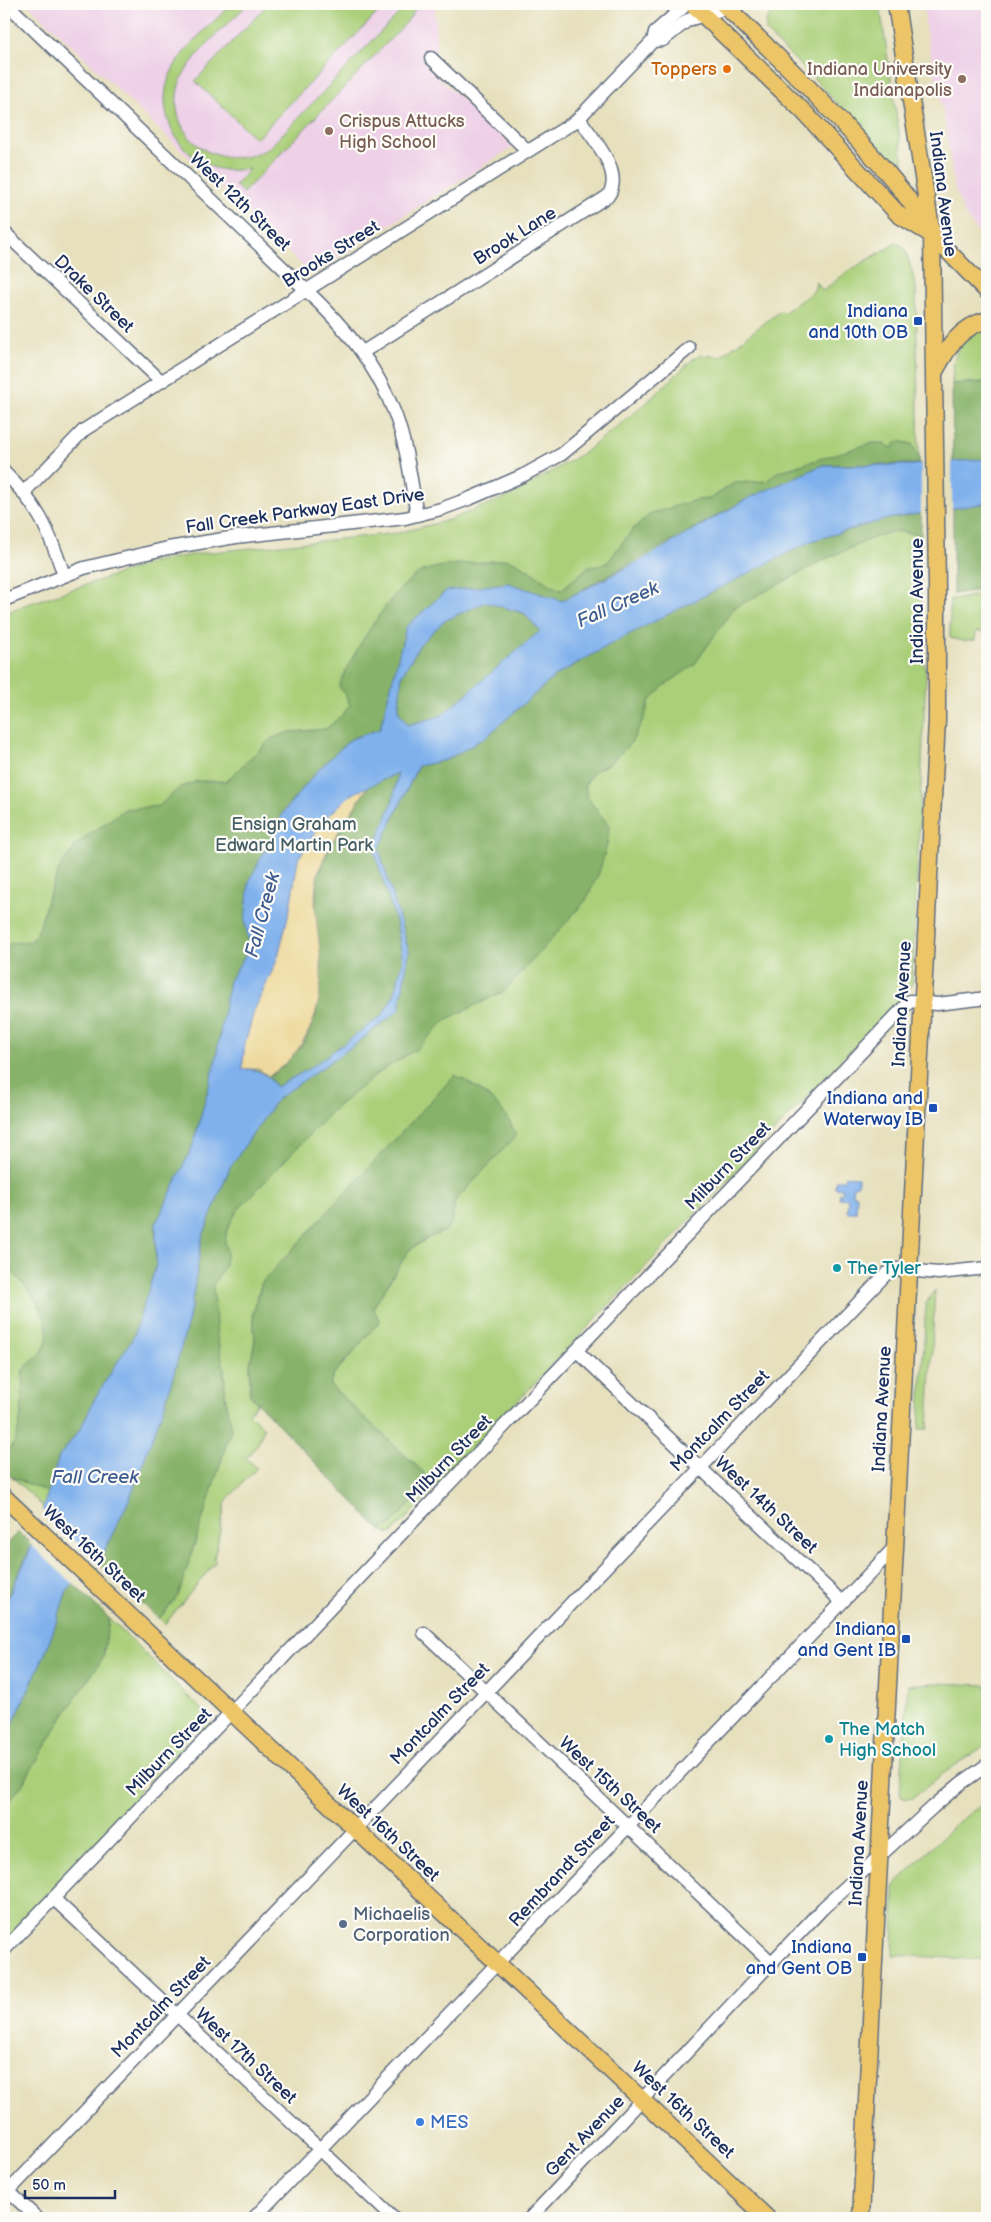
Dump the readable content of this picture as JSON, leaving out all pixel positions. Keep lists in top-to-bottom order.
{
  "streets": {
    "main road": ["Indiana Avenue", "West 16th Street"],
    "street": [
      "West 12th Street",
      "Brook Lane",
      "Brooks Street",
      "Drake Street",
      "Fall Creek Parkway East Drive",
      "Milburn Street",
      "Montcalm Street",
      "West 14th Street",
      "West 15th Street",
      "Rembrandt Street",
      "West 17th Street",
      "Gent Avenue"
    ]
  },
  "crossings": [
    ["Indiana Avenue", "Milburn Street"],
    ["Indiana Avenue", "Montcalm Street"],
    ["Indiana Avenue", "Rembrandt Street"],
    ["Indiana Avenue", "Gent Avenue"],
    ["West 12th Street", "Brook Lane"],
    ["West 12th Street", "Brooks Street"],
    ["West 12th Street", "Fall Creek Parkway East Drive"],
    ["Brook Lane", "Brooks Street"],
    ["Brooks Street", "Drake Street"],
    ["Milburn Street", "West 14th Street"],
    ["Milburn Street", "West 16th Street"],
    ["Milburn Street", "West 17th Street"],
    ["Montcalm Street", "West 14th Street"],
    ["Montcalm Street", "West 16th Street"],
    ["Montcalm Street", "West 15th Street"],
    ["Montcalm Street", "West 17th Street"],
    ["West 14th Street", "Rembrandt Street"],
    ["West 16th Street", "Rembrandt Street"],
    ["West 16th Street", "Gent Avenue"],
    ["West 15th Street", "Rembrandt Street"],
    ["West 15th Street", "Gent Avenue"],
    ["Rembrandt Street", "West 17th Street"]
  ],
  "water": ["Fall Creek"],
  "parks": ["Ensign Graham Edward Martin Park"],
  "places": {
    "other": [
      "Toppers",
      "Indiana University Indianapolis",
      "Crispus Attucks High School",
      "The Tyler",
      "The Match High School",
      "Michaelis Corporation",
      "MES"
    ],
    "transit": [
      "Indiana and 10th OB",
      "Indiana and Waterway IB",
      "Indiana and Gent IB",
      "Indiana and Gent OB"
    ]
  },
  "scale_bar": "50 m"
}
